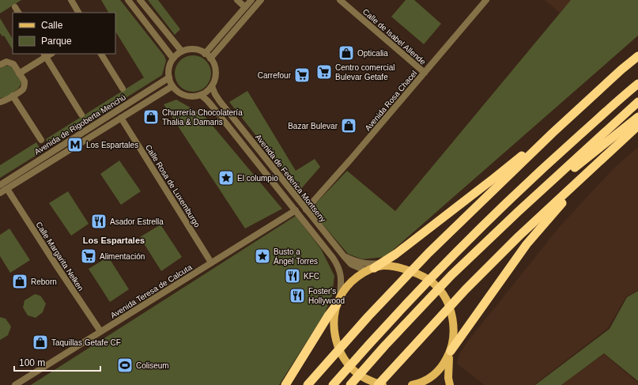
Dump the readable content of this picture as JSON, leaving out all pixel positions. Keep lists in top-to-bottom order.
{
  "streets": {
    "street": [
      "Calle de Isabel Allende",
      "Avenida Rosa Chacel",
      "Avenida de Rigoberta Menchú",
      "Avenida de Federica Montseny",
      "Calle Rosa de Luxemburgo",
      "Calle Margarita Nelken",
      "Avenida Teresa de Calcuta"
    ]
  },
  "crossings": [
    ["Calle de Isabel Allende", "Avenida Rosa Chacel"],
    ["Avenida Rosa Chacel", "Avenida de Federica Montseny"],
    ["Avenida de Rigoberta Menchú", "Avenida de Federica Montseny"],
    ["Avenida de Rigoberta Menchú", "Calle Rosa de Luxemburgo"],
    ["Avenida de Rigoberta Menchú", "Calle Margarita Nelken"],
    ["Avenida de Federica Montseny", "Avenida Teresa de Calcuta"],
    ["Calle Rosa de Luxemburgo", "Avenida Teresa de Calcuta"],
    ["Calle Margarita Nelken", "Avenida Teresa de Calcuta"]
  ],
  "districts": ["Los Espartales"],
  "places": {
    "shop": [
      "Opticalia",
      "Churrería Chocolatería Thalia & Damaris",
      "Bazar Bulevar",
      "Reborn",
      "Taquillas Getafe CF"
    ],
    "supermarket": ["Centro comercial Bulevar Getafe", "Carrefour", "Alimentación"],
    "metro station": ["Los Espartales"],
    "place": ["El columpio", "Busto a Ángel Torres"],
    "restaurant": ["Asador Estrella", "KFC", "Foster's Hollywood"],
    "sports": ["Coliseum"]
  },
  "legend": ["Calle", "Parque"],
  "scale_bar": "100 m"
}
